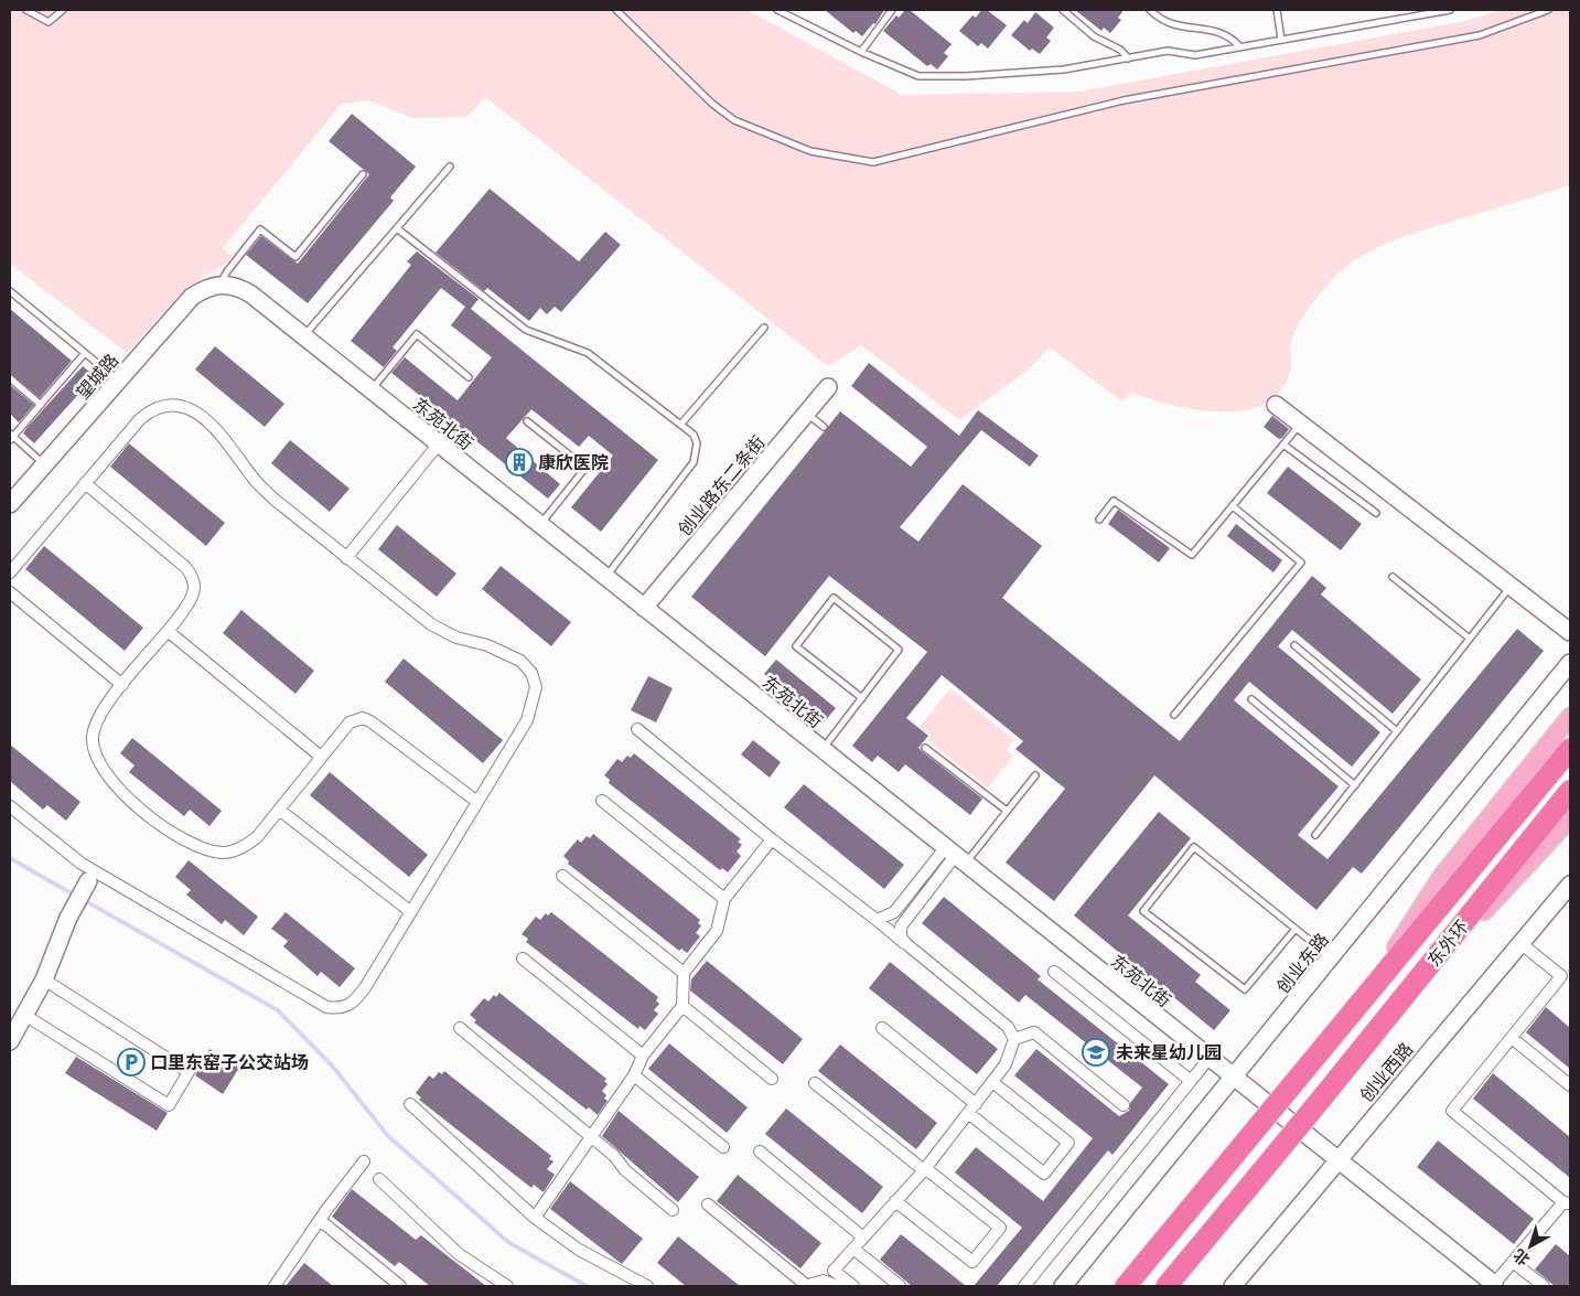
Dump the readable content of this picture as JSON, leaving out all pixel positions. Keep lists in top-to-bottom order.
{
  "streets": {
    "highway": ["东外环"],
    "street": [
      "望城路",
      "东苑北街",
      "创业路东二条街",
      "创业东路",
      "创业西路"
    ]
  },
  "crossings": [
    ["望城路", "东苑北街"],
    ["东苑北街", "创业路东二条街"],
    ["东苑北街", "创业东路"],
    ["东苑北街", "创业西路"]
  ],
  "places": {
    "building": ["康欣医院"],
    "school or university": ["未来星幼儿园"],
    "parking": ["口里东窑子公交站场"]
  },
  "north": "bottom left"
}
